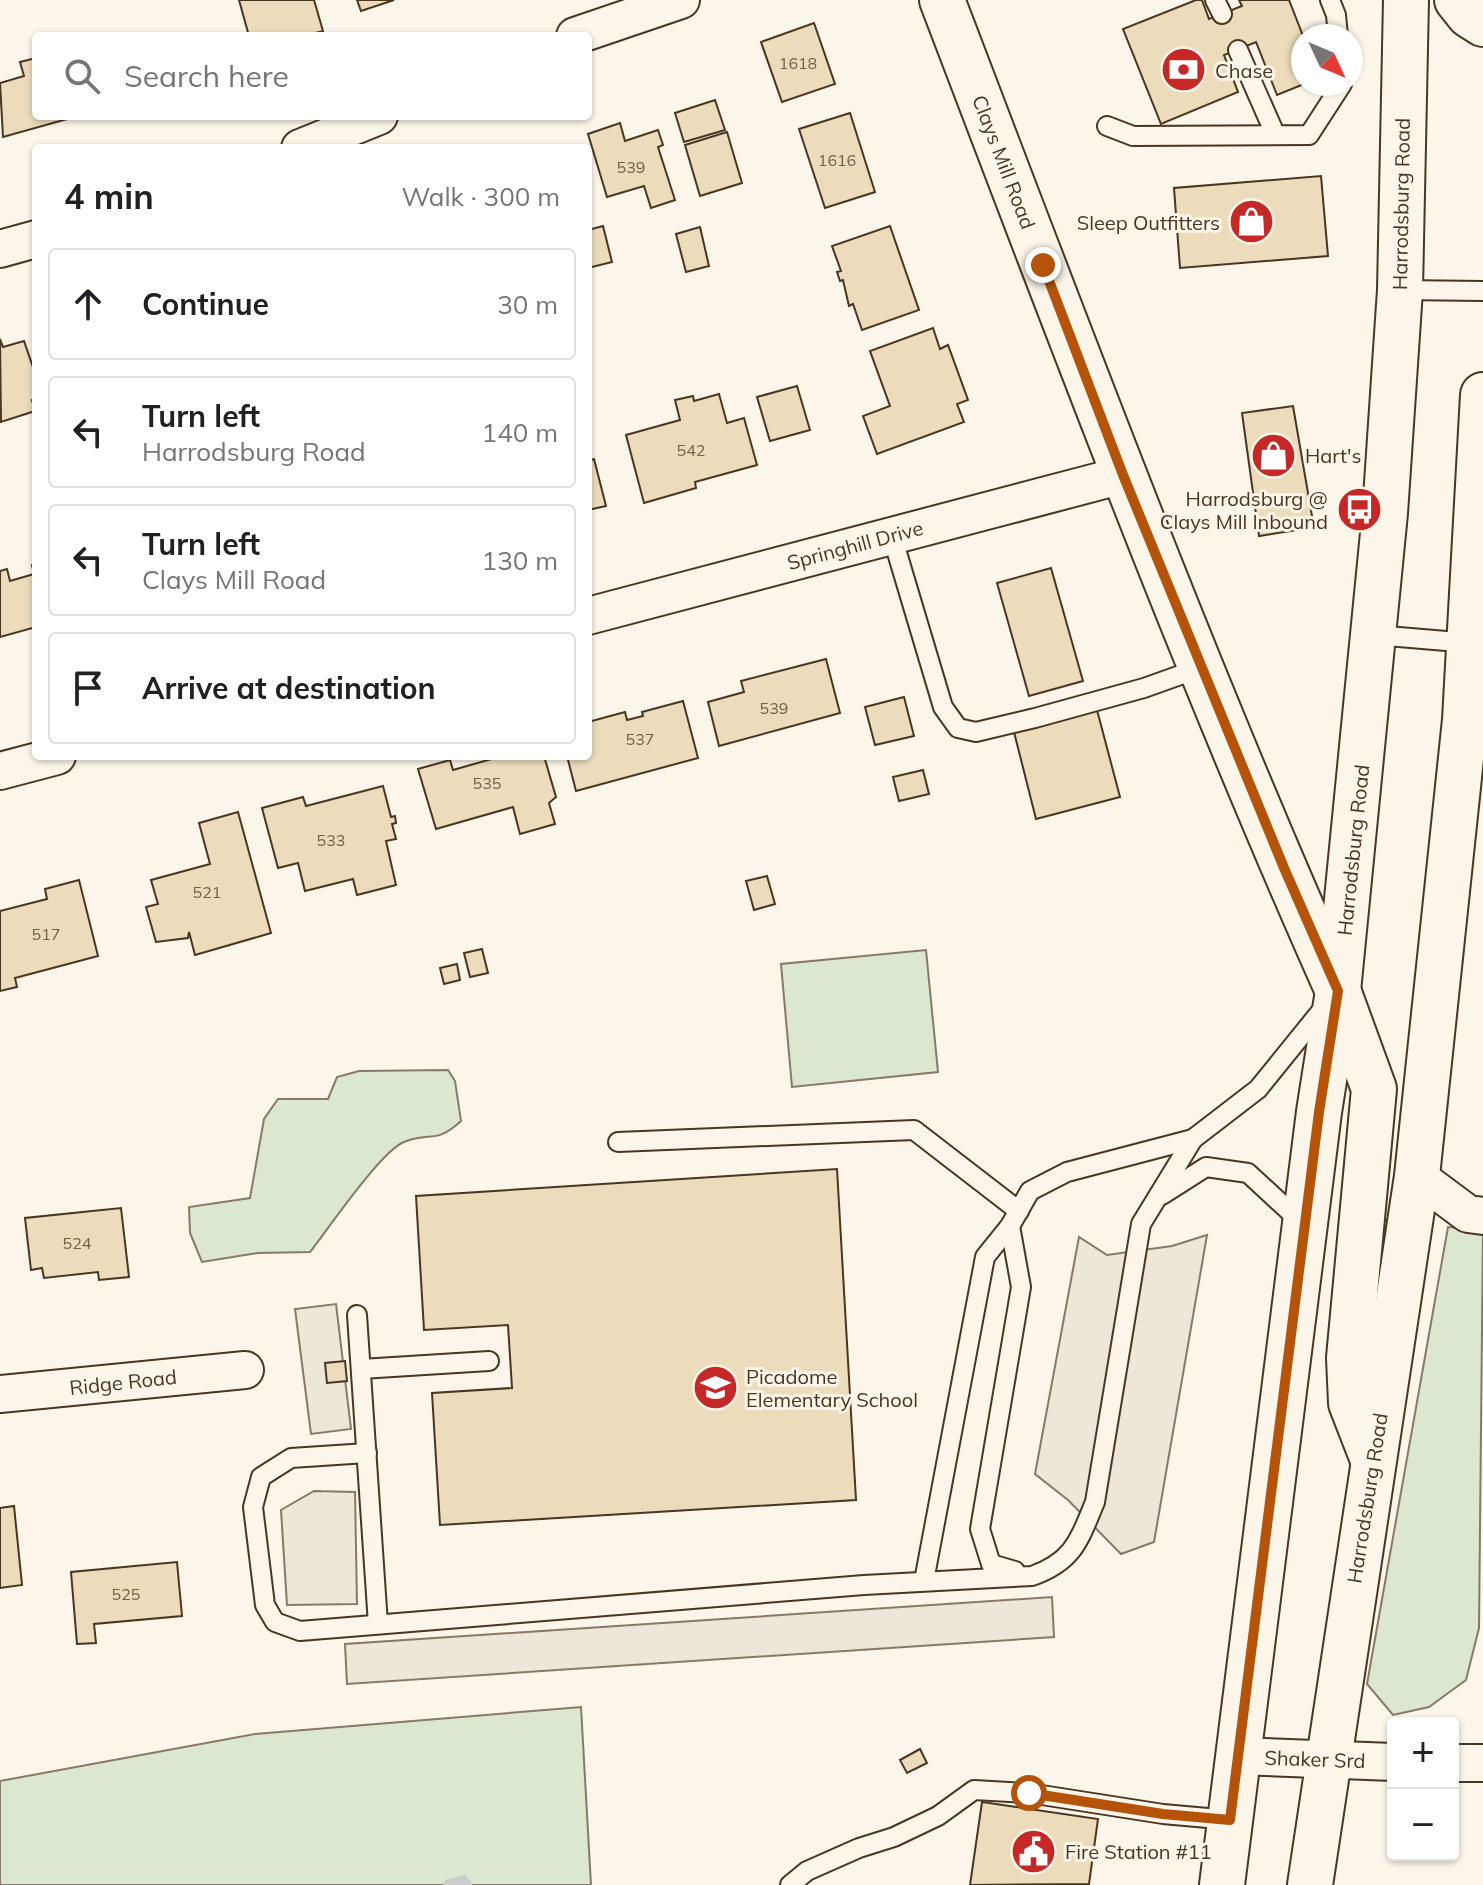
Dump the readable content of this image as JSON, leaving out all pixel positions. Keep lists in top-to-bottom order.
{
  "streets": {
    "main road": ["Clays Mill Road", "Harrodsburg Road"],
    "street": ["Springhill Drive", "Ridge Road", "Shaker Srd"]
  },
  "crossings": [
    ["Clays Mill Road", "Harrodsburg Road"],
    ["Clays Mill Road", "Springhill Drive"],
    ["Harrodsburg Road", "Shaker Srd"]
  ],
  "places": {
    "bank": ["Chase"],
    "shop": ["Sleep Outfitters", "Hart's"],
    "bus stop": ["Harrodsburg @ Clays Mill Inbound"],
    "school or university": ["Picadome Elementary School"],
    "public building": ["Fire Station #11"]
  },
  "house_numbers": [
    "1618",
    "1616",
    "539",
    "542",
    "539",
    "537",
    "535",
    "533",
    "521",
    "517",
    "524",
    "525"
  ],
  "north": "bottom right",
  "page": {
    "search": "Search here",
    "heading": ["4 min", "Walk · 300 m"],
    "list": [
      ["Continue", "30 m"],
      ["Turn left", "Harrodsburg Road", "140 m"],
      ["Turn left", "Clays Mill Road", "130 m"],
      "Arrive at destination"
    ],
    "map_buttons": ["+", "−"]
  }
}
